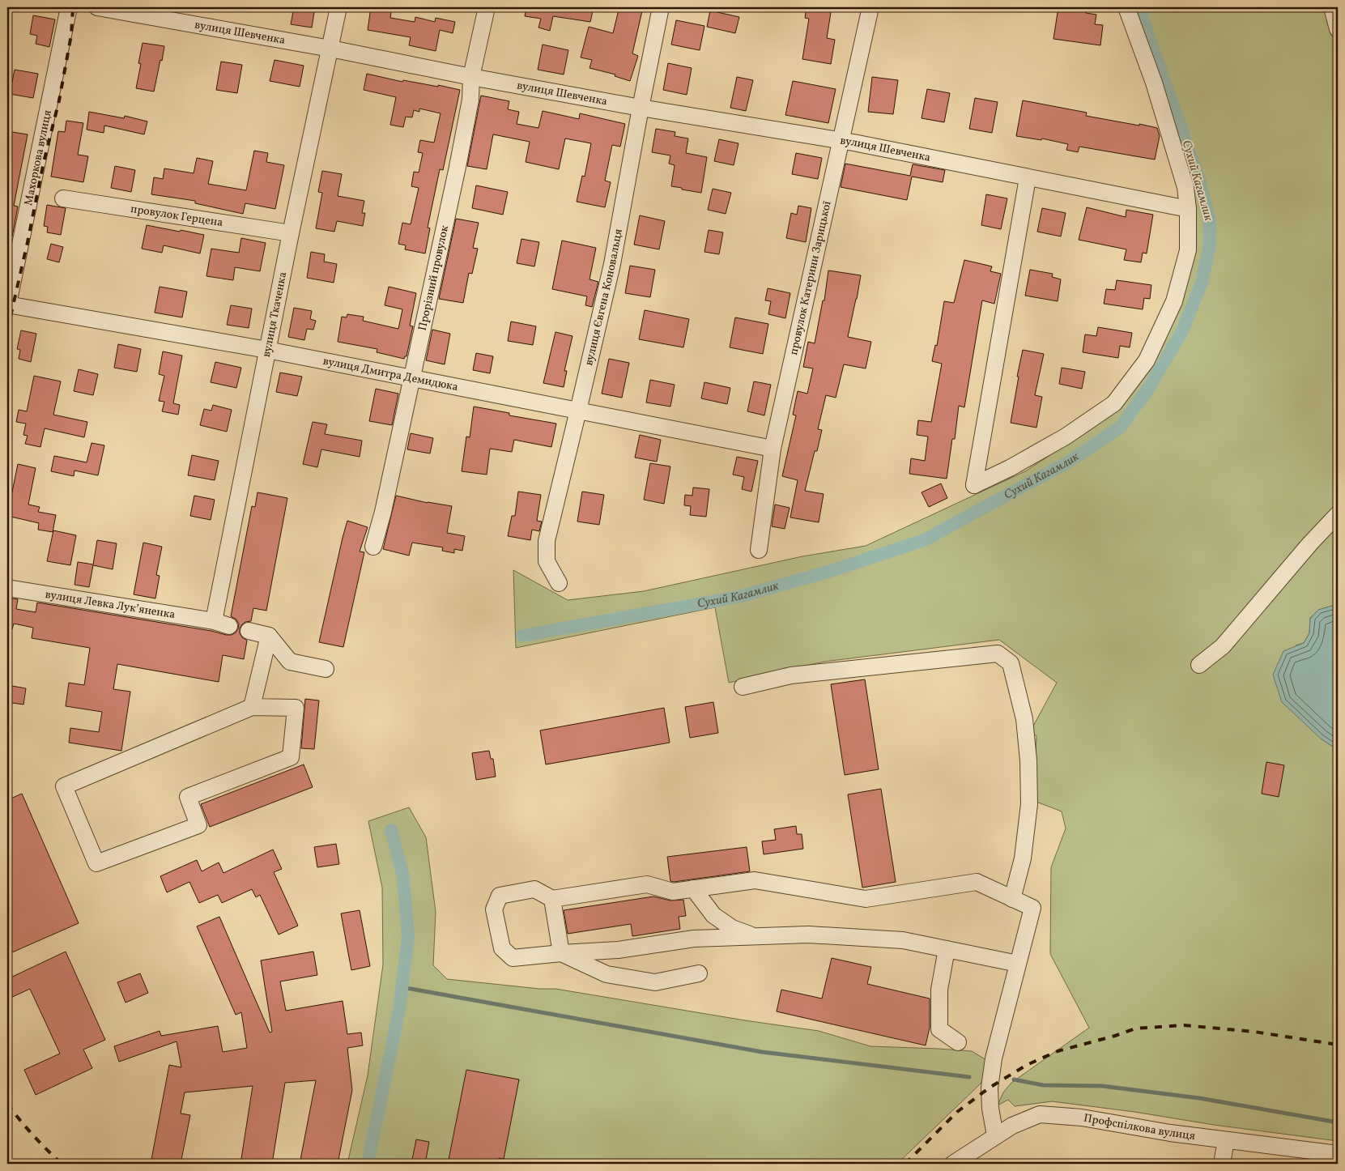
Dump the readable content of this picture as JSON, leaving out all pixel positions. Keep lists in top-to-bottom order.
{
  "streets": {
    "street": [
      "вулиця Шевченка",
      "Махоркова вулиця",
      "провулок Герцена",
      "Прорізний провулок",
      "провулок Катерини Зарицької",
      "вулиця Євгена Коновальця",
      "вулиця Ткаченка",
      "вулиця Дмитра Демидюка",
      "вулиця Левка Лукʼяненка",
      "Профспілкова вулиця"
    ]
  },
  "crossings": [
    ["вулиця Шевченка", "Прорізний провулок"],
    ["вулиця Шевченка", "провулок Катерини Зарицької"],
    ["вулиця Шевченка", "вулиця Євгена Коновальця"],
    ["вулиця Шевченка", "вулиця Ткаченка"],
    ["Махоркова вулиця", "вулиця Дмитра Демидюка"],
    ["провулок Герцена", "вулиця Ткаченка"],
    ["Прорізний провулок", "вулиця Дмитра Демидюка"],
    ["провулок Катерини Зарицької", "вулиця Дмитра Демидюка"],
    ["вулиця Євгена Коновальця", "вулиця Дмитра Демидюка"],
    ["вулиця Ткаченка", "вулиця Дмитра Демидюка"],
    ["вулиця Ткаченка", "вулиця Левка Лукʼяненка"]
  ],
  "water": ["Сухий Кагамлик"]
}
